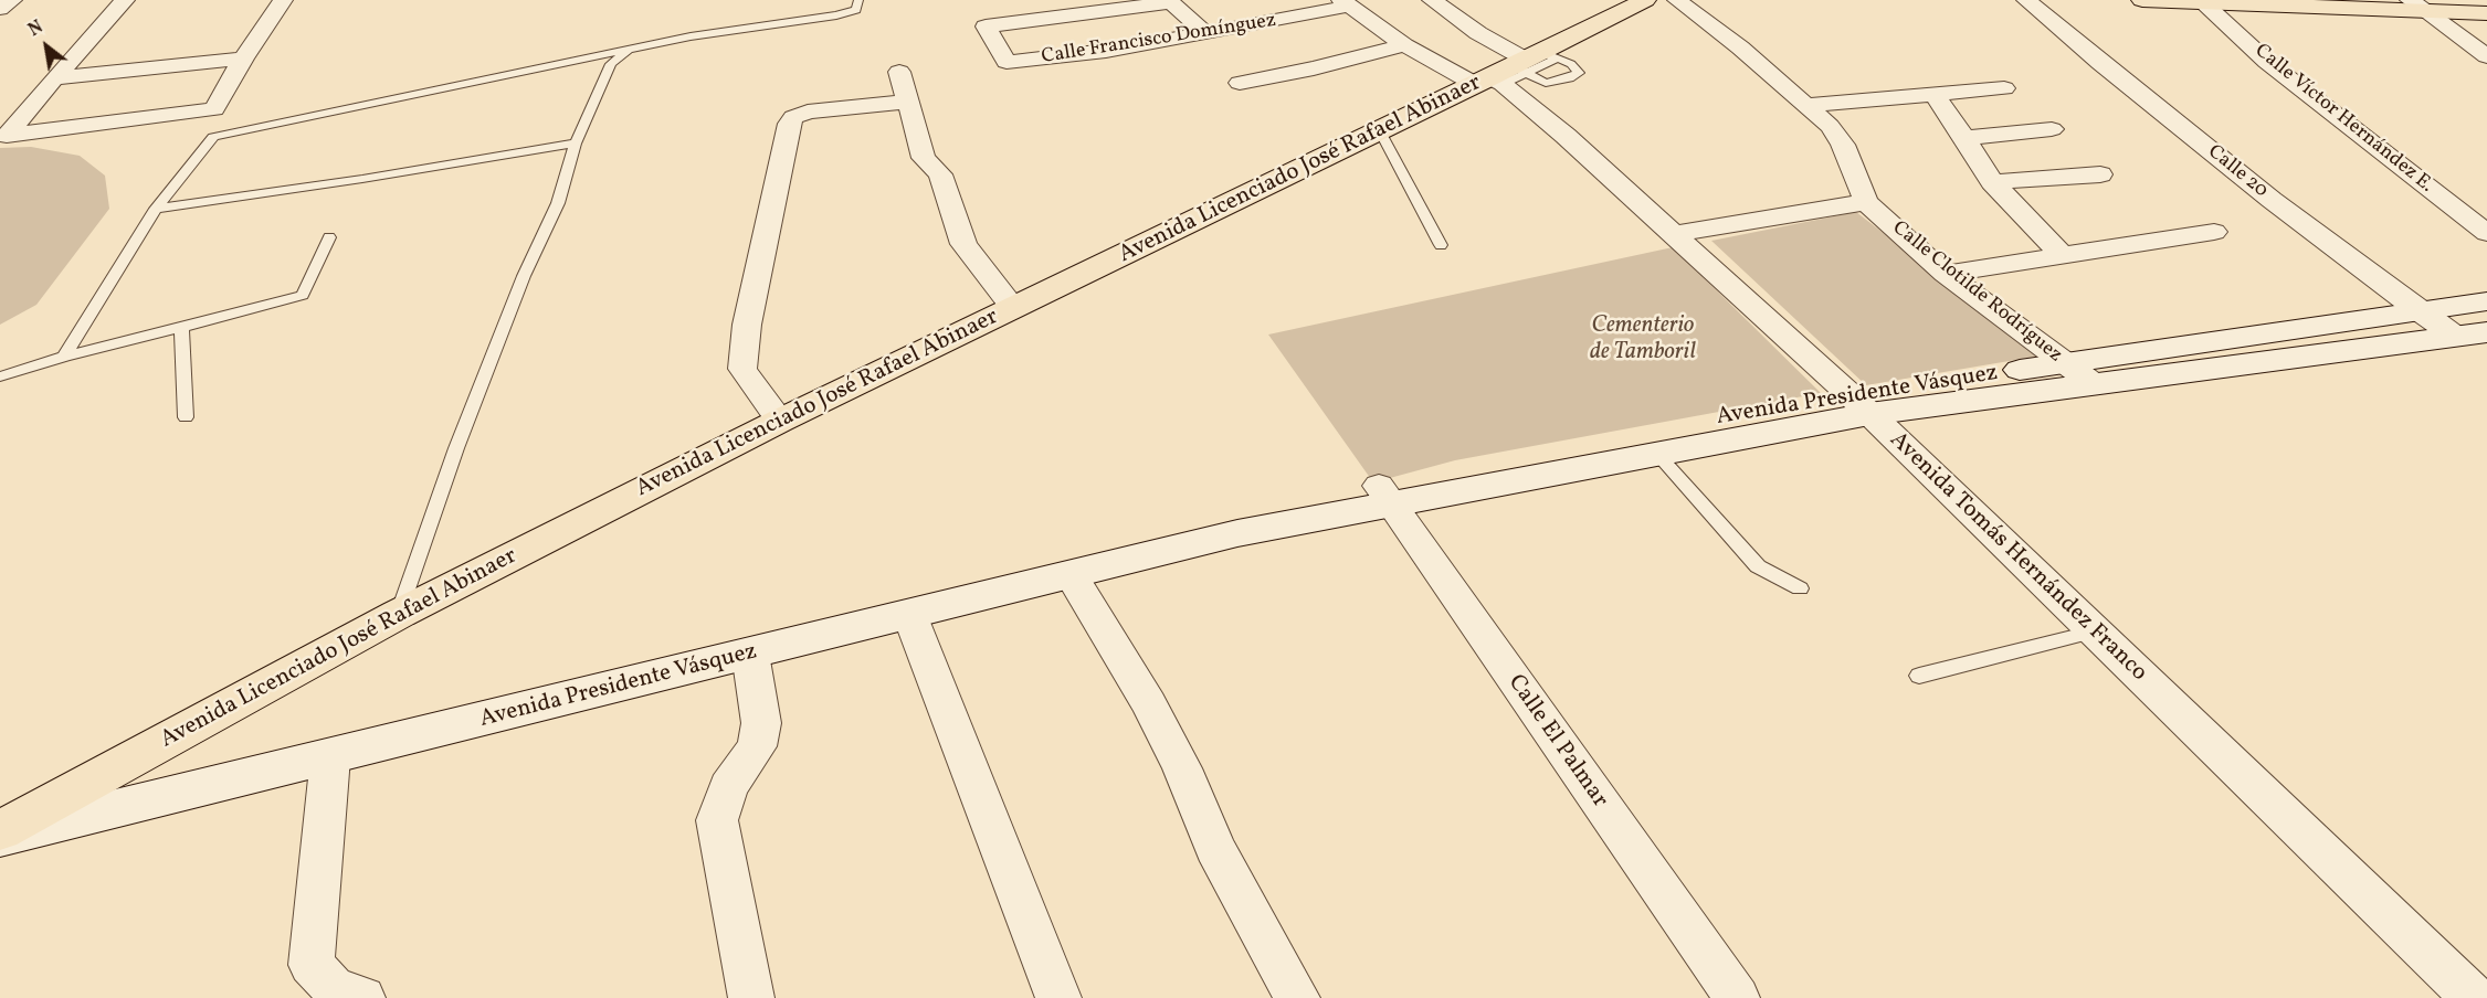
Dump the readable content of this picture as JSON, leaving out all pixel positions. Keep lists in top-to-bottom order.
{
  "streets": {
    "main road": ["Avenida Licenciado José Rafael Abinaer"],
    "street": [
      "Calle Francisco Domínguez",
      "Calle Víctor Hernández E.",
      "Calle 20",
      "Calle Clotilde Rodríguez",
      "Avenida Presidente Vásquez",
      "Avenida Tomás Hernández Franco",
      "Calle El Palmar"
    ]
  },
  "crossings": [
    ["Avenida Licenciado José Rafael Abinaer", "Avenida Tomás Hernández Franco"],
    ["Calle 20", "Avenida Presidente Vásquez"],
    ["Calle Clotilde Rodríguez", "Avenida Presidente Vásquez"],
    ["Avenida Presidente Vásquez", "Avenida Tomás Hernández Franco"],
    ["Avenida Presidente Vásquez", "Calle El Palmar"]
  ],
  "parks": ["Cementerio de Tamboril"],
  "north": "top left"
}
